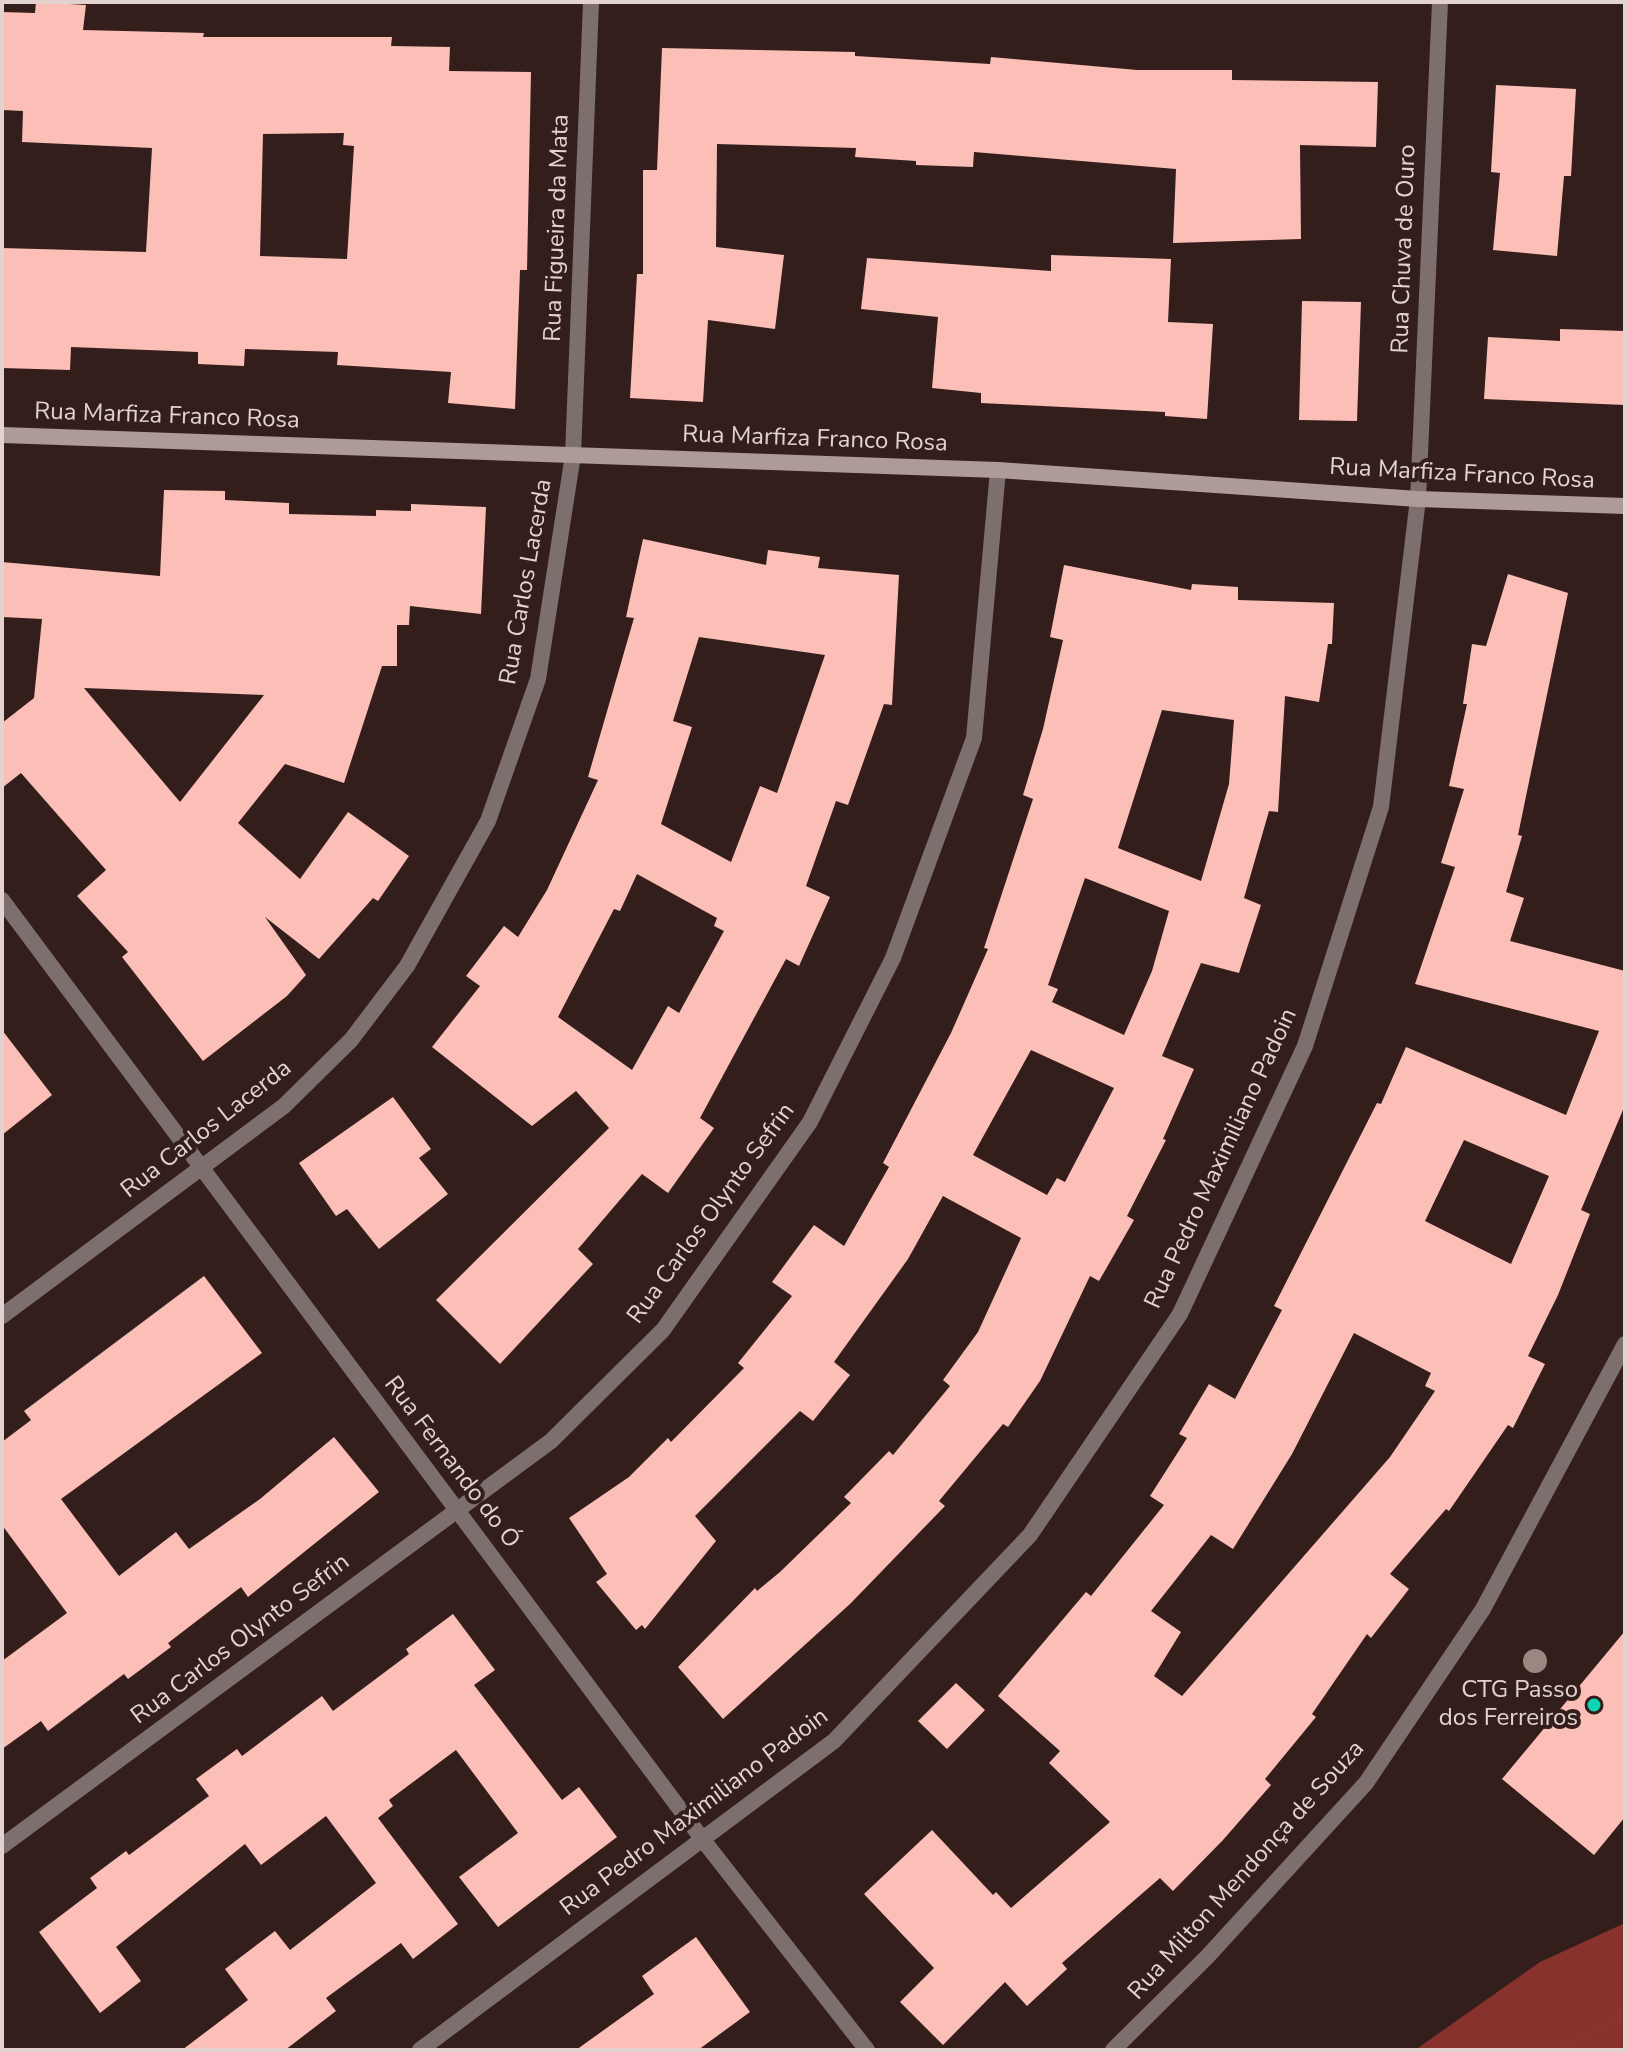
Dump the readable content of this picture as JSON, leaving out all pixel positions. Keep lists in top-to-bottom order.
{
  "streets": {
    "street": [
      "Rua Figueira da Mata",
      "Rua Chuva de Ouro",
      "Rua Marfiza Franco Rosa",
      "Rua Carlos Lacerda",
      "Rua Pedro Maximiliano Padoin",
      "Rua Carlos Olynto Sefrin",
      "Rua Fernando do Ó",
      "Rua Milton Mendonça de Souza"
    ]
  },
  "crossings": [
    ["Rua Figueira da Mata", "Rua Marfiza Franco Rosa"],
    ["Rua Figueira da Mata", "Rua Carlos Lacerda"],
    ["Rua Chuva de Ouro", "Rua Marfiza Franco Rosa"],
    ["Rua Chuva de Ouro", "Rua Pedro Maximiliano Padoin"],
    ["Rua Marfiza Franco Rosa", "Rua Carlos Lacerda"],
    ["Rua Marfiza Franco Rosa", "Rua Pedro Maximiliano Padoin"],
    ["Rua Marfiza Franco Rosa", "Rua Carlos Olynto Sefrin"],
    ["Rua Carlos Lacerda", "Rua Fernando do Ó"],
    ["Rua Pedro Maximiliano Padoin", "Rua Fernando do Ó"],
    ["Rua Carlos Olynto Sefrin", "Rua Fernando do Ó"]
  ],
  "places": ["CTG Passo dos Ferreiros"]
}
